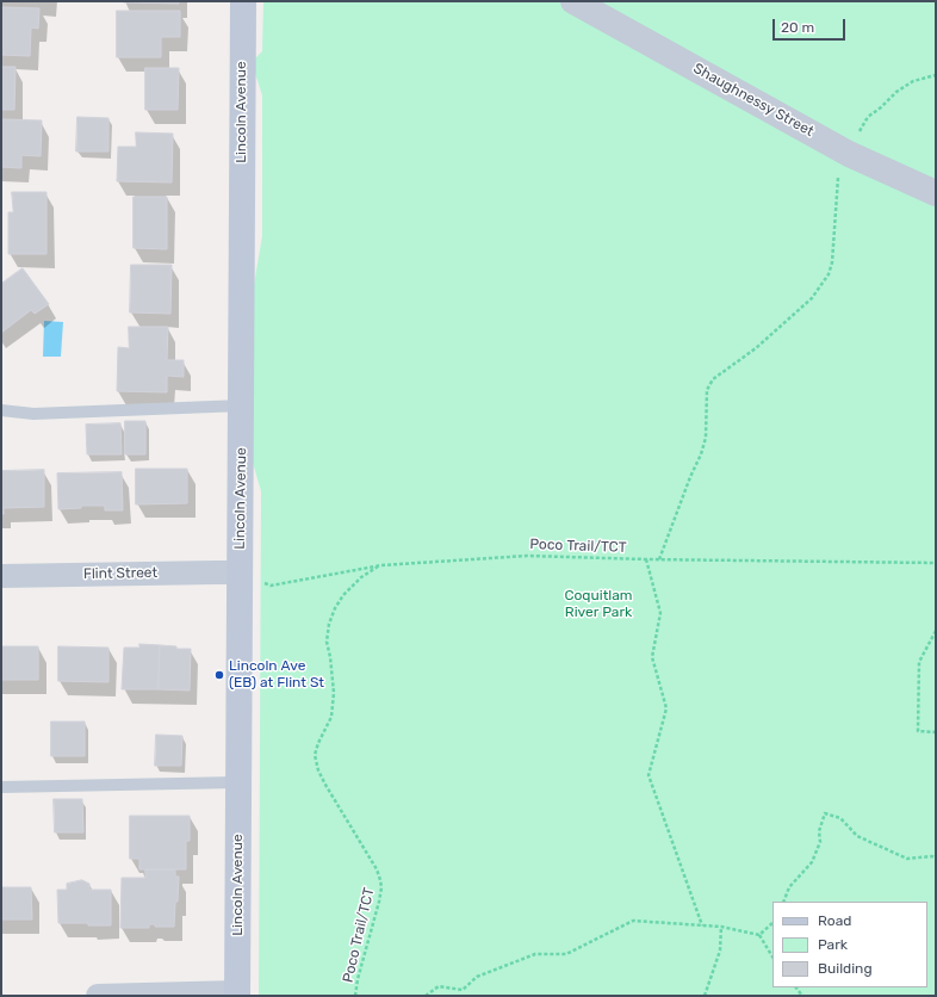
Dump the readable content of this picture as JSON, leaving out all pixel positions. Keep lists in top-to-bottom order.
{
  "streets": {
    "main road": ["Lincoln Avenue"],
    "street": ["Shaughnessy Street", "Flint Street"],
    "path": ["Poco Trail/TCT"]
  },
  "crossings": [
    ["Lincoln Avenue", "Flint Street"]
  ],
  "parks": ["Coquitlam River Park"],
  "places": ["Lincoln Ave (EB) at Flint St"],
  "legend": ["Road", "Park", "Building"],
  "scale_bar": "20 m"
}
